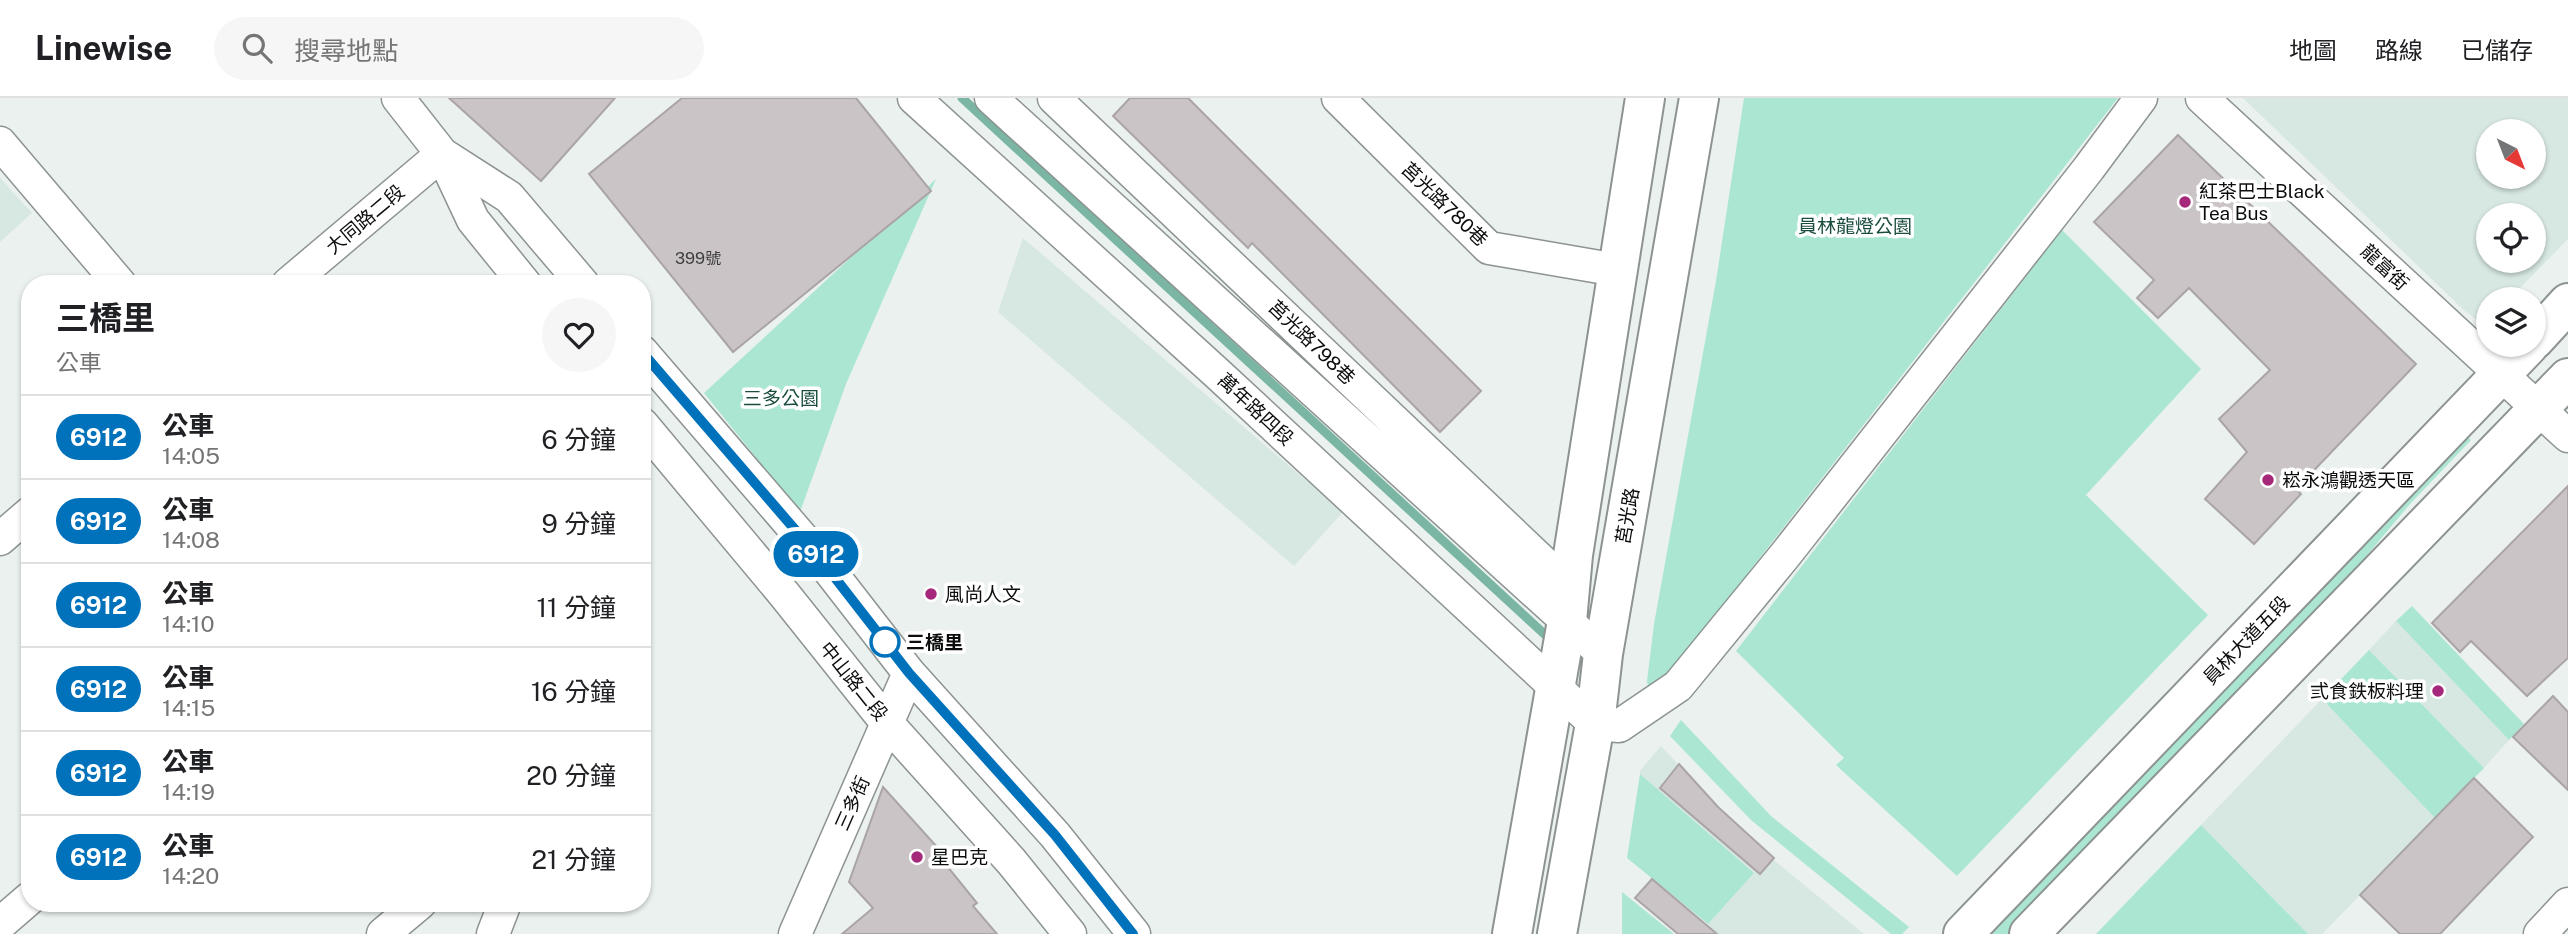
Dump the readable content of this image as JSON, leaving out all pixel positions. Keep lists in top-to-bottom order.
{
  "streets": {
    "main road": ["莒光路", "員林大道五段"],
    "street": [
      "莒光路780巷",
      "大同路二段",
      "龍富街",
      "莒光路798巷",
      "萬年路四段",
      "中山路二段",
      "三多街"
    ]
  },
  "crossings": [
    ["龍富街", "員林大道五段"],
    ["萬年路四段", "莒光路"],
    ["中山路二段", "三多街"]
  ],
  "parks": ["員林龍燈公園", "三多公園"],
  "places": [
    "紅茶巴士Black Tea Bus",
    "崧永鴻觀透天區",
    "風尚人文",
    "三橋里",
    "弎食鉄板料理",
    "星巴克"
  ],
  "lines": ["bus line 6912"],
  "house_numbers": ["399號"],
  "north": "bottom right",
  "page": {
    "header": "Linewise",
    "search": "搜尋地點",
    "nav": ["地圖", "路線", "已儲存"],
    "on_map": "6912",
    "heading": ["三橋里", "公車"],
    "list": [
      {
        "mark": "6912",
        "name": "公車",
        "note": "14:05",
        "value": "6 分鐘"
      },
      {
        "mark": "6912",
        "name": "公車",
        "note": "14:08",
        "value": "9 分鐘"
      },
      {
        "mark": "6912",
        "name": "公車",
        "note": "14:10",
        "value": "11 分鐘"
      },
      {
        "mark": "6912",
        "name": "公車",
        "note": "14:15",
        "value": "16 分鐘"
      },
      {
        "mark": "6912",
        "name": "公車",
        "note": "14:19",
        "value": "20 分鐘"
      },
      {
        "mark": "6912",
        "name": "公車",
        "note": "14:20",
        "value": "21 分鐘"
      }
    ]
  }
}
